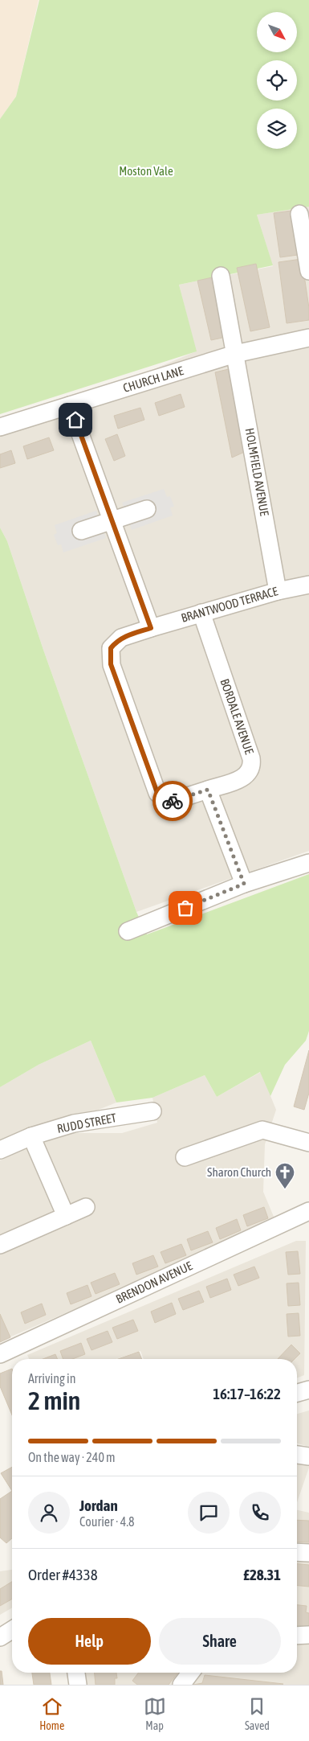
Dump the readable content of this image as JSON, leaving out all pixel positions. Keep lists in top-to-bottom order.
{
  "streets": {
    "street": [
      "CHURCH LANE",
      "HOLMFIELD AVENUE",
      "BRANTWOOD TERRACE",
      "BORDALE AVENUE",
      "RUDD STREET",
      "BRENDON AVENUE"
    ]
  },
  "crossings": [
    ["CHURCH LANE", "HOLMFIELD AVENUE"],
    ["HOLMFIELD AVENUE", "BRANTWOOD TERRACE"],
    ["BRANTWOOD TERRACE", "BORDALE AVENUE"]
  ],
  "parks": ["Moston Vale"],
  "places": {
    "church": ["Sharon Church"]
  },
  "north": "bottom right",
  "page": {
    "heading": ["2 min", "Arriving in", "16:17–16:22"],
    "panel": [
      "Jordan",
      "Courier · 4.8",
      "Order #4338",
      "£28.31"
    ],
    "bar": "On the way · 240 m",
    "buttons": ["Help", "Share"],
    "tabs": ["Home", "Map", "Saved"]
  }
}
